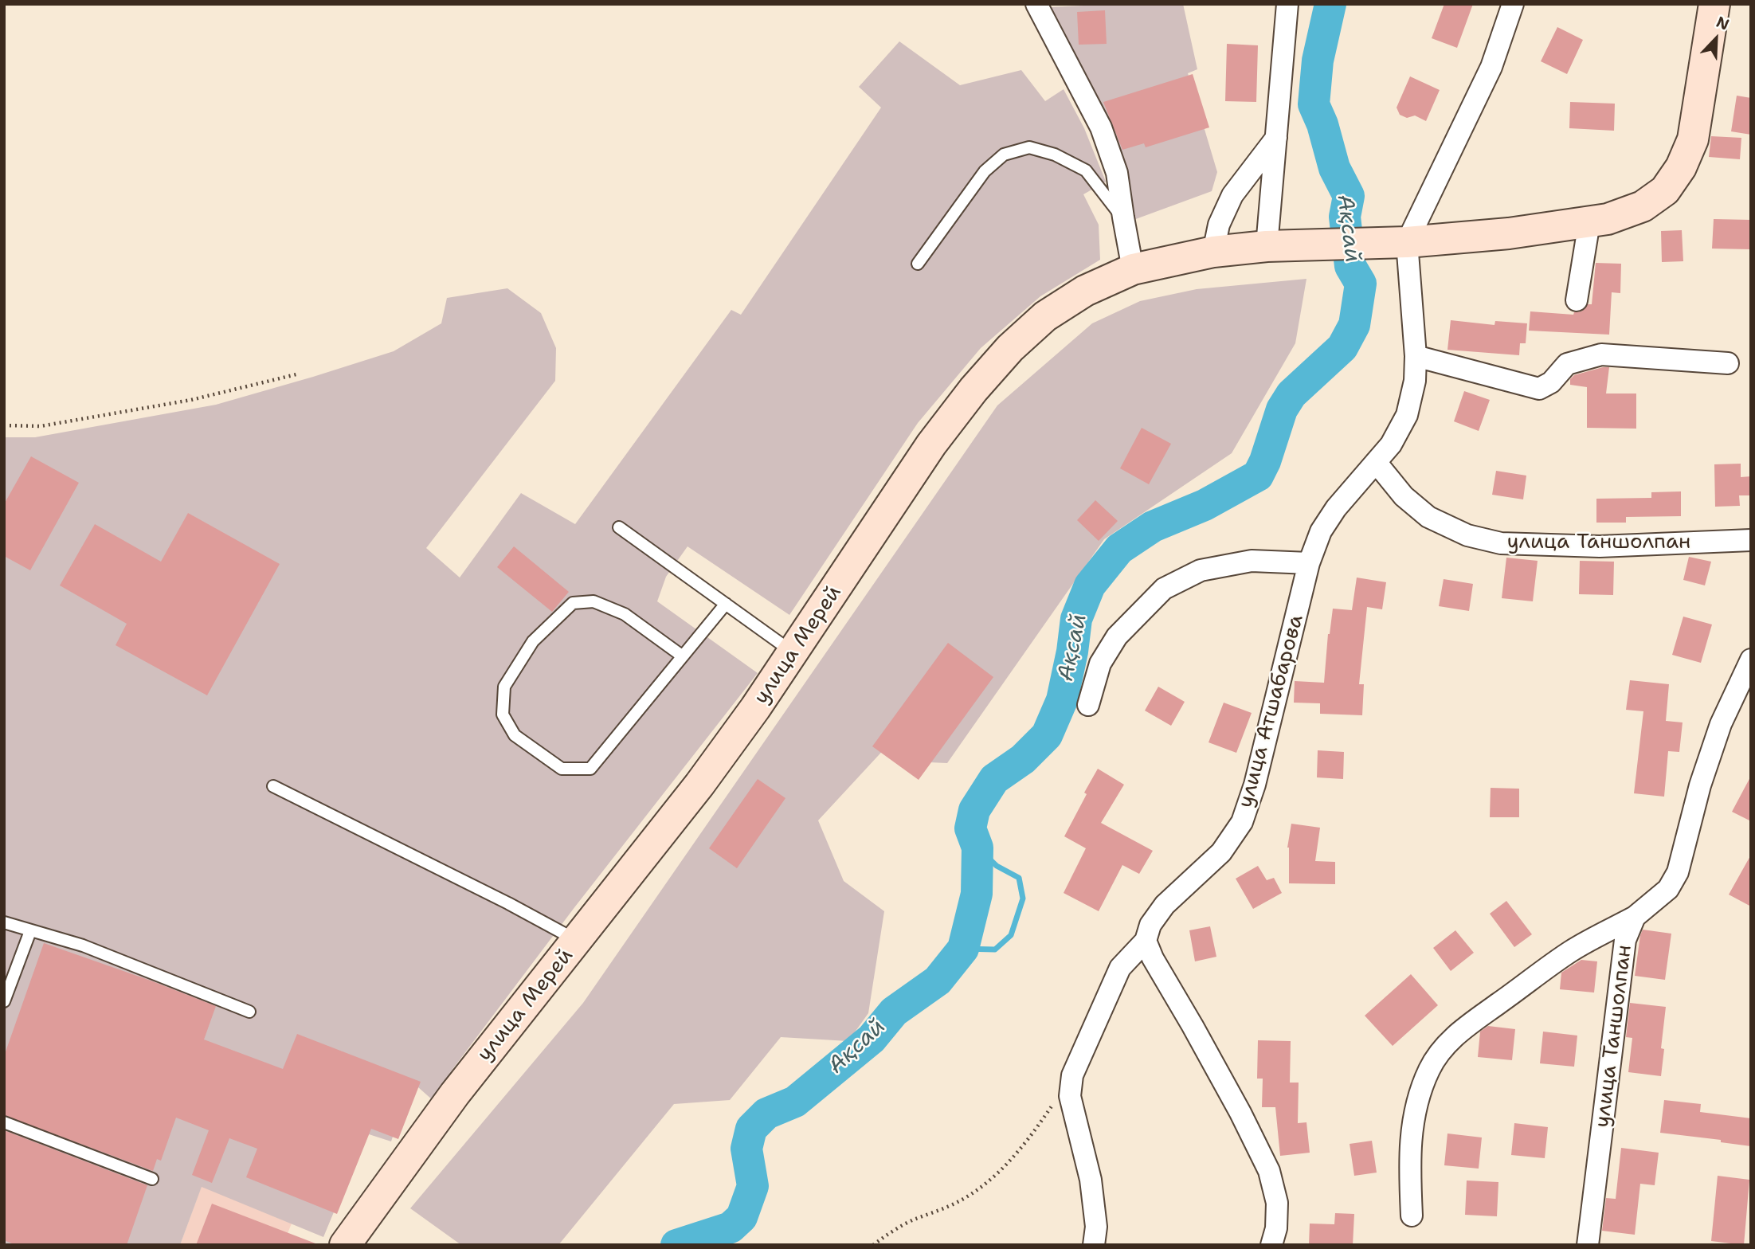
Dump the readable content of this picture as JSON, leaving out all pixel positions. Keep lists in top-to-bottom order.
{
  "streets": {
    "main road": ["улица Мерей"],
    "street": ["улица Таншолпан", "улица Атшабарова"]
  },
  "crossings": [
    ["улица Таншолпан", "улица Атшабарова"],
    ["улица Мерей", "улица Атшабарова"]
  ],
  "water": ["Ақсай"],
  "north": "top right"
}
